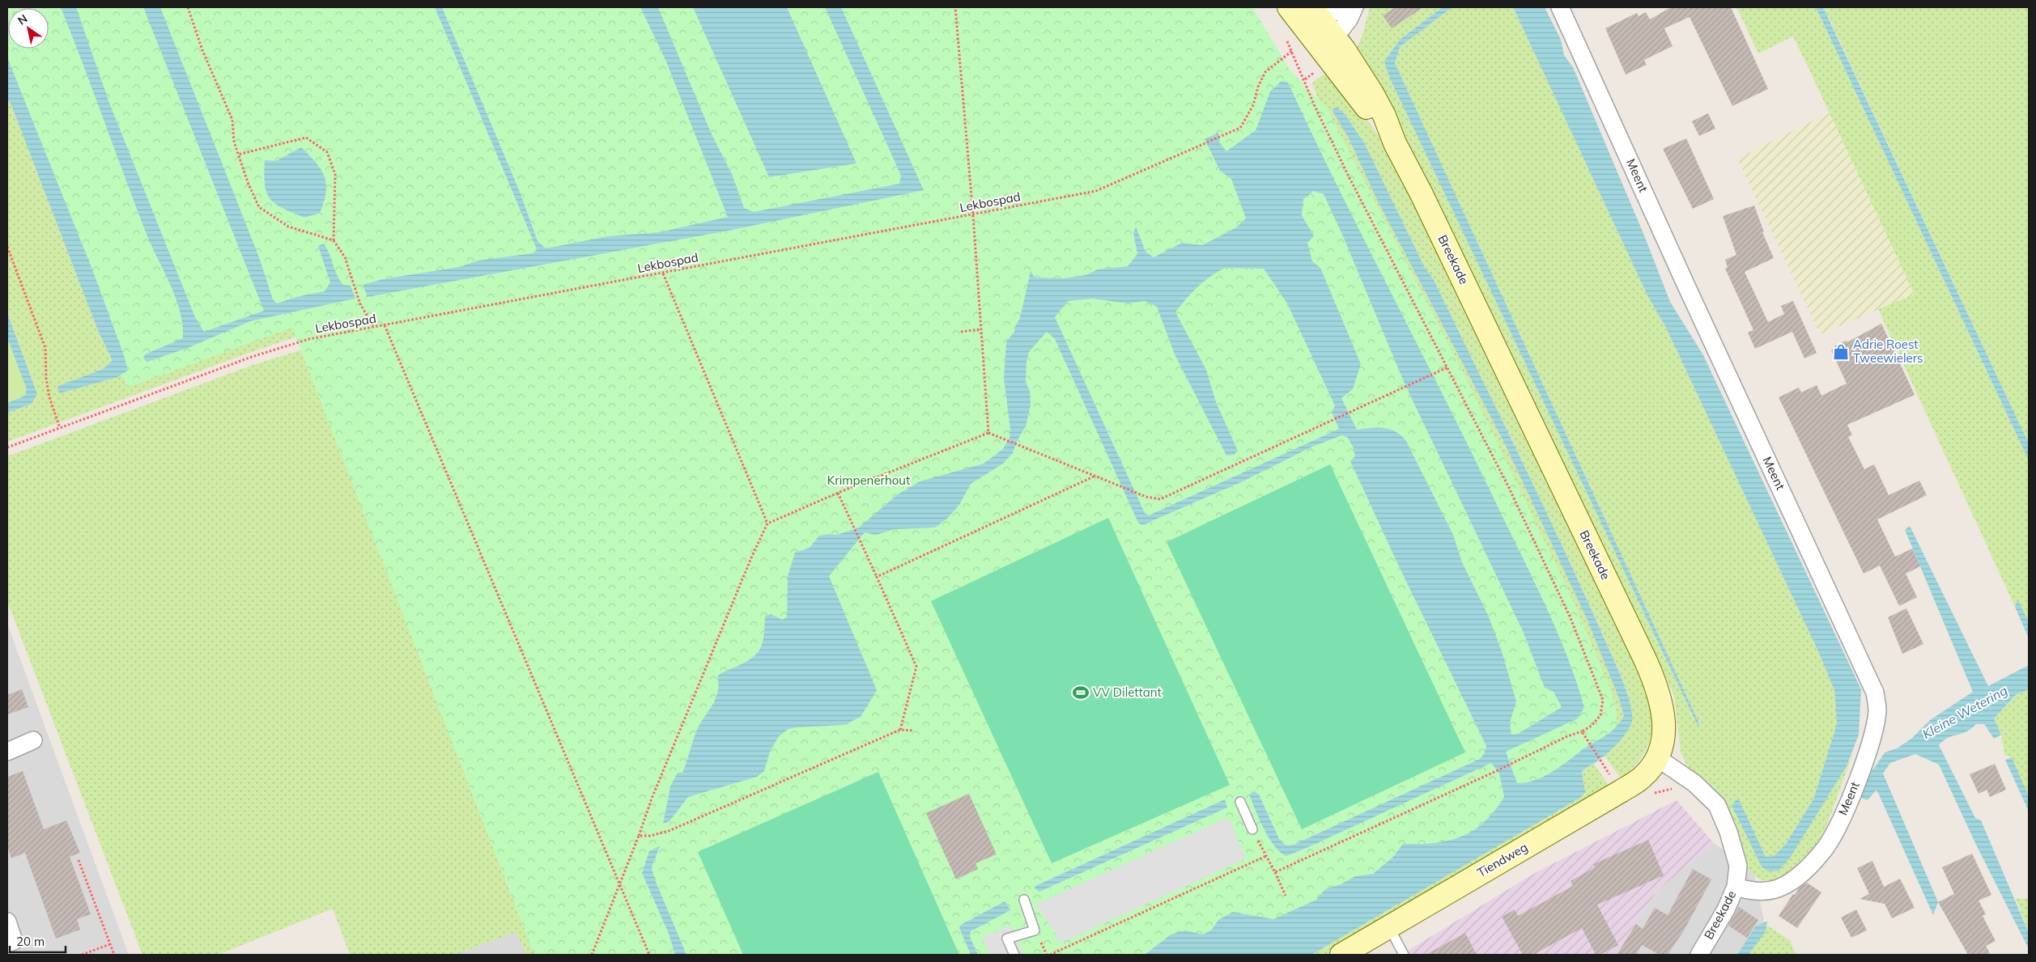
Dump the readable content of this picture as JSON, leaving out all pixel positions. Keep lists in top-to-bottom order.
{
  "streets": {
    "main road": ["Breekade", "Tiendweg"],
    "street": ["Meent"],
    "path": ["Lekbospad"]
  },
  "crossings": [
    ["Meent", "Breekade"],
    ["Breekade", "Tiendweg"]
  ],
  "water": ["Kleine Wetering"],
  "parks": ["Krimpenerhout"],
  "places": {
    "shop": ["Adrie Roest Tweewielers"],
    "sports": ["VV Dilettant"]
  },
  "scale_bar": "20 m",
  "north": "top left"
}
